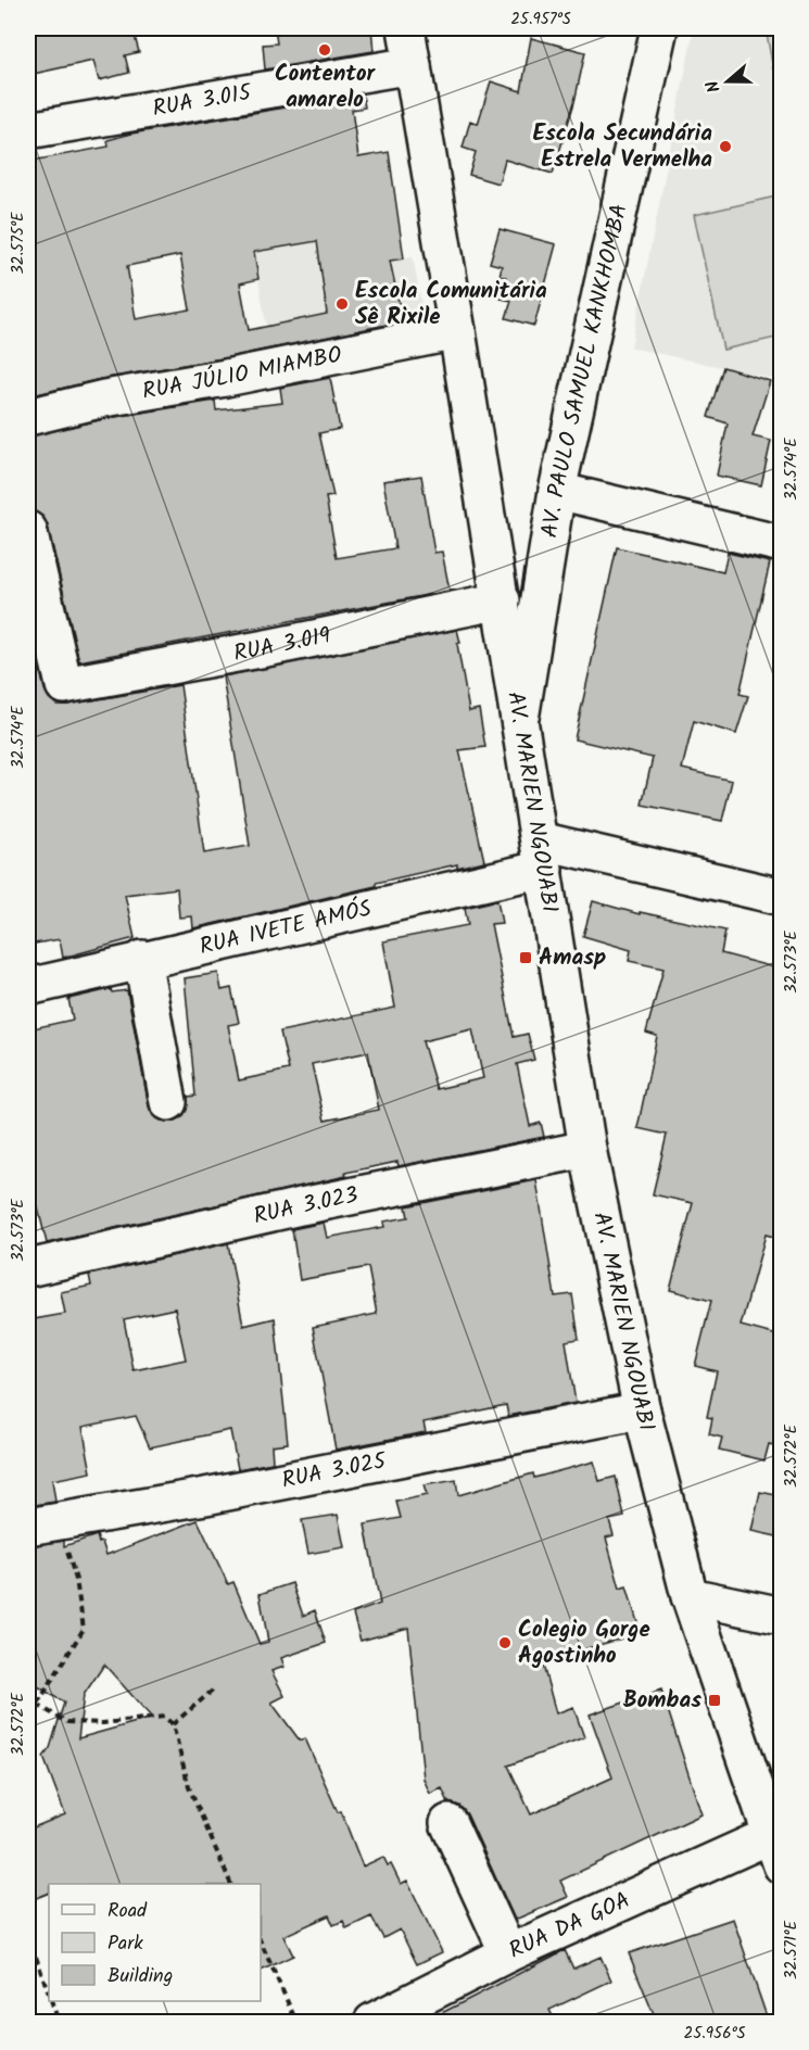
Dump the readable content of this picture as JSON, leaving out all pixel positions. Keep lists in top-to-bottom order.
{
  "streets": {
    "street": [
      "RUA 3.015",
      "AV. PAULO SAMUEL KANKHOMBA",
      "RUA JÚLIO MIAMBO",
      "RUA 3.019",
      "AV. MARIEN NGOUABI",
      "RUA IVETE AMÓS",
      "RUA 3.023",
      "RUA 3.025",
      "RUA DA GOA"
    ]
  },
  "crossings": [
    ["RUA 3.015", "AV. MARIEN NGOUABI"],
    ["AV. PAULO SAMUEL KANKHOMBA", "AV. MARIEN NGOUABI"],
    ["RUA JÚLIO MIAMBO", "AV. MARIEN NGOUABI"],
    ["RUA 3.019", "AV. MARIEN NGOUABI"],
    ["AV. MARIEN NGOUABI", "RUA IVETE AMÓS"],
    ["AV. MARIEN NGOUABI", "RUA 3.023"],
    ["AV. MARIEN NGOUABI", "RUA 3.025"],
    ["AV. MARIEN NGOUABI", "RUA DA GOA"]
  ],
  "places": {
    "other": [
      "Contentor amarelo",
      "Escola Secundária Estrela Vermelha",
      "Escola Comunitária Sê Rixile",
      "Colegio Gorge Agostinho"
    ],
    "transit": ["Amasp", "Bombas"]
  },
  "legend": ["Road", "Park", "Building"],
  "north": "left",
  "coordinates": [
    "25.957°S",
    "32.575°E",
    "32.574°E",
    "32.573°E",
    "32.572°E",
    "32.571°E",
    "25.956°S"
  ]
}
